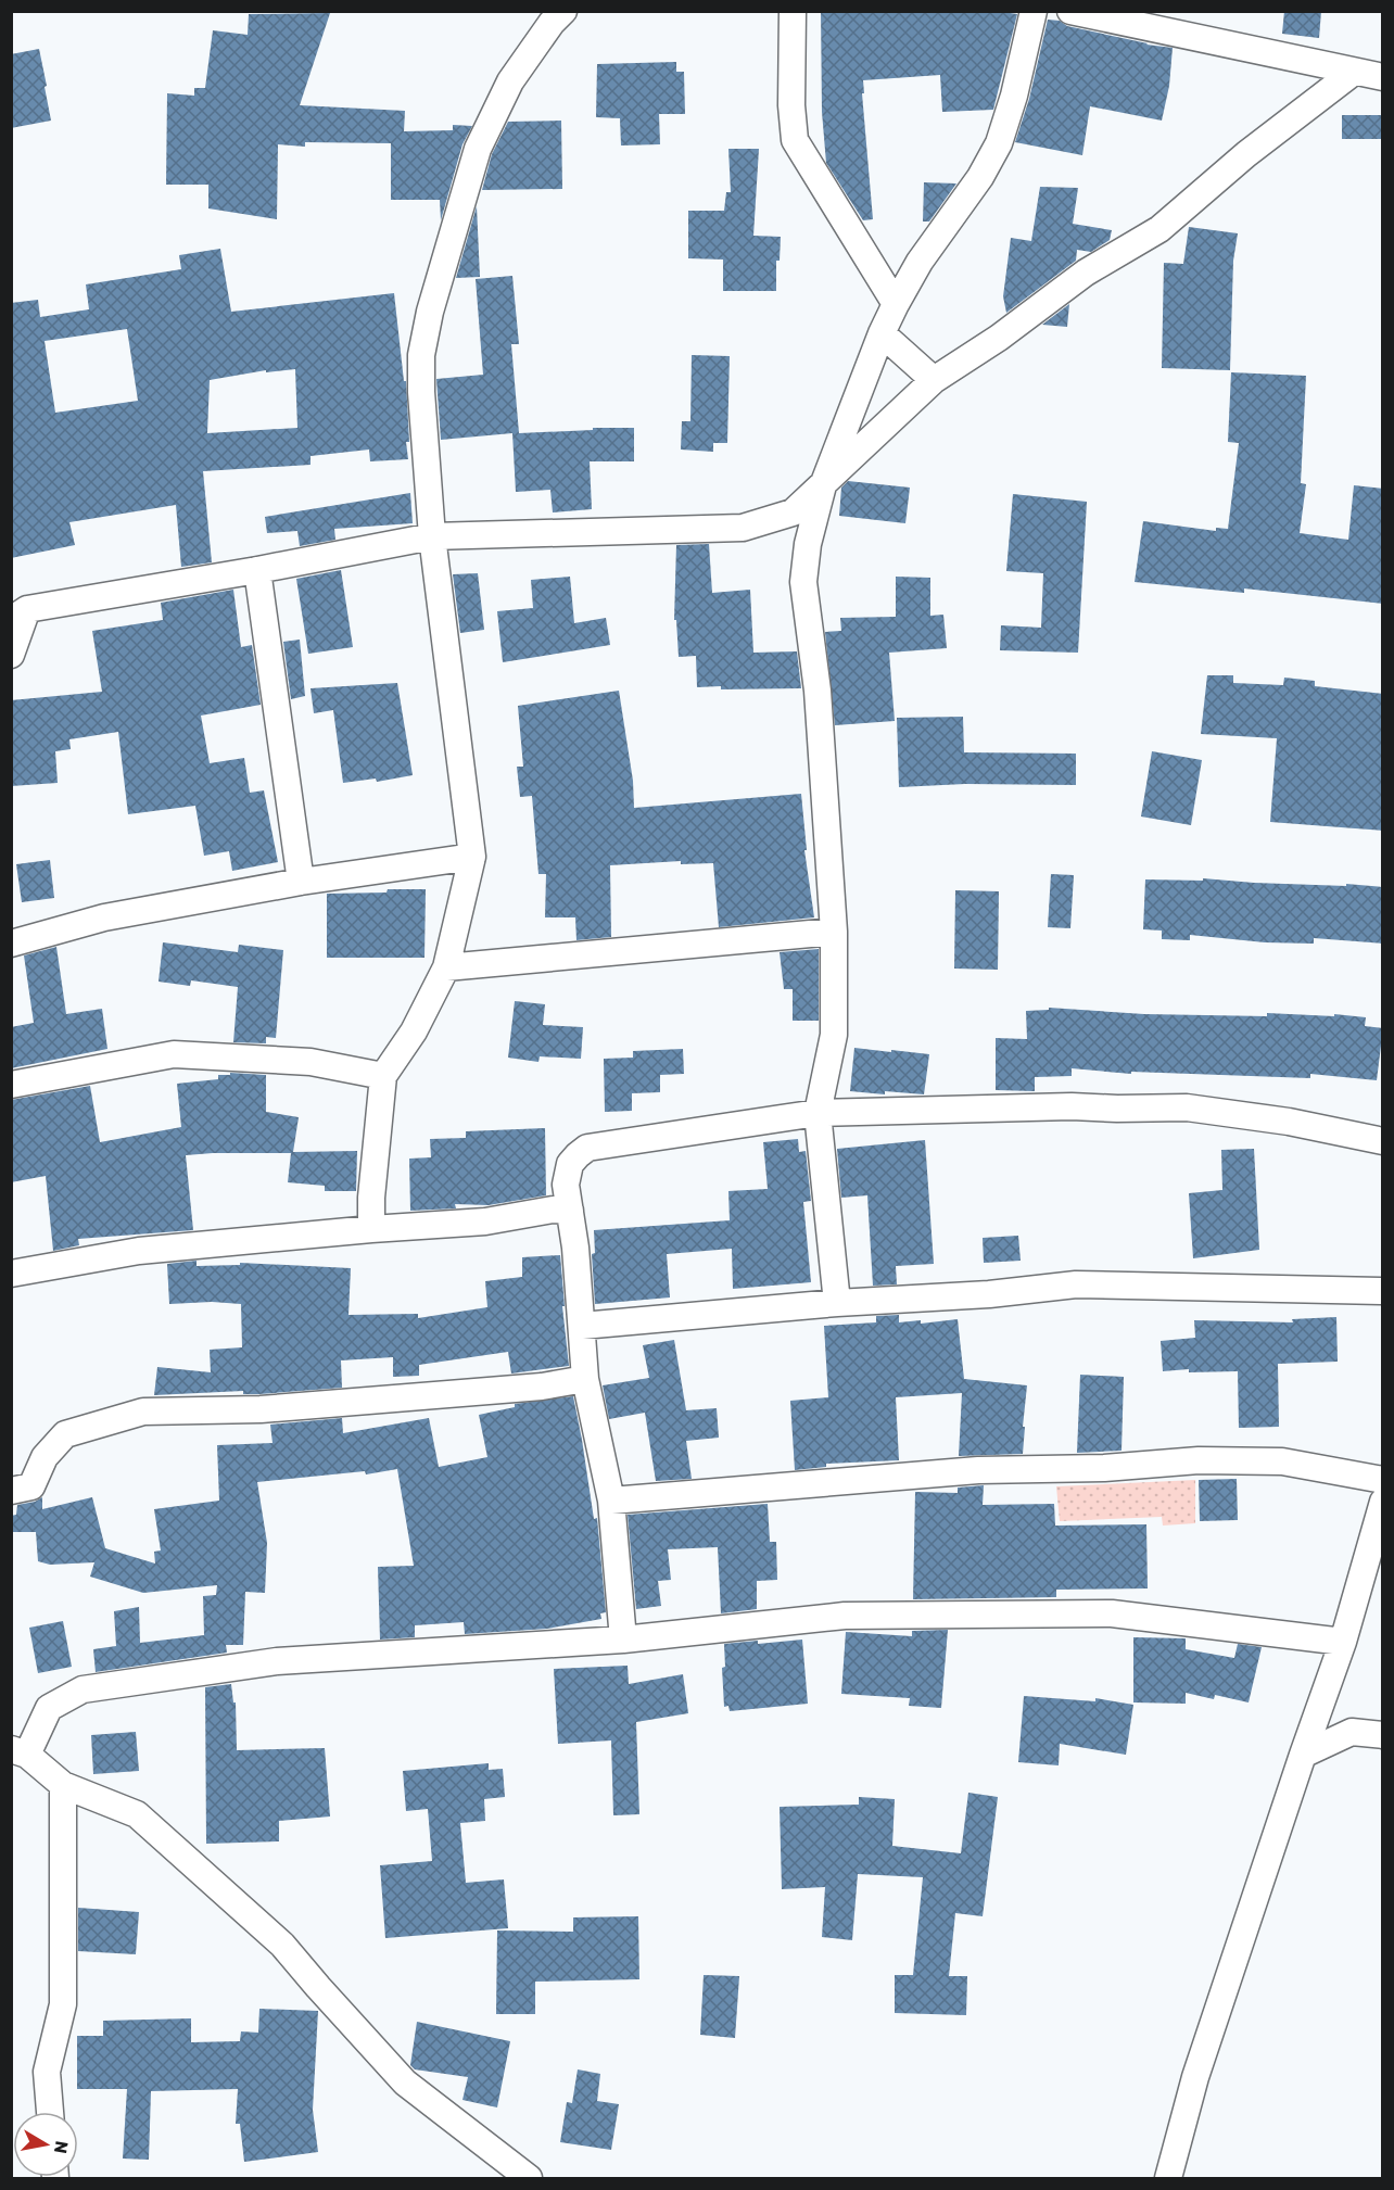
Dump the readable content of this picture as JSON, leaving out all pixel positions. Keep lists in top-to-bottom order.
{
  "north": "right"
}
